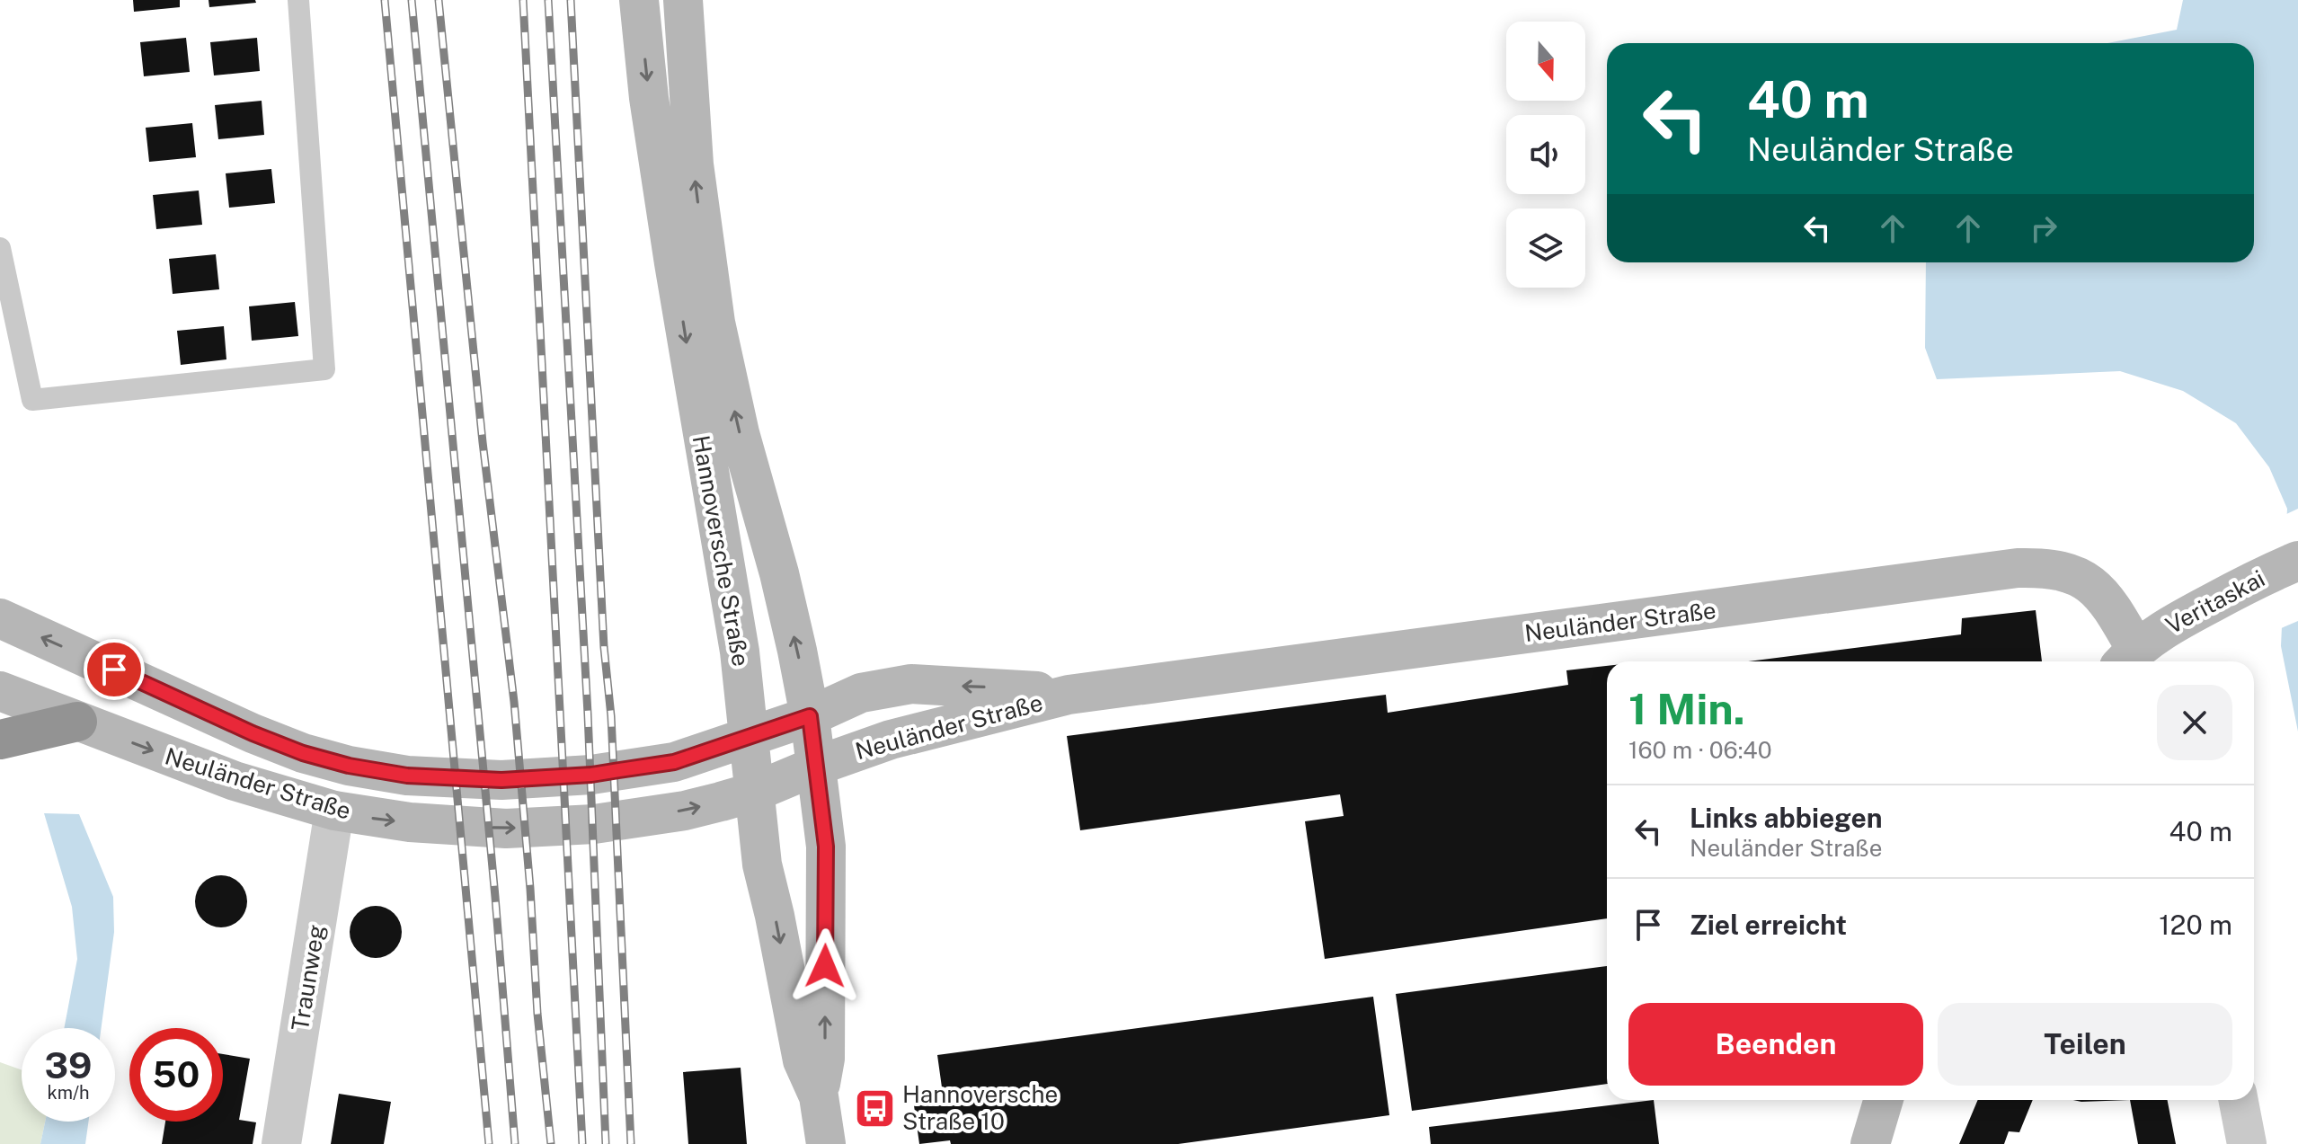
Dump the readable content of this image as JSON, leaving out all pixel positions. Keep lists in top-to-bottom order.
{
  "streets": {
    "main road": ["Hannoversche Straße", "Veritaskai", "Neuländer Straße"],
    "street": ["Traunweg"]
  },
  "crossings": [
    ["Hannoversche Straße", "Neuländer Straße"],
    ["Veritaskai", "Neuländer Straße"],
    ["Neuländer Straße", "Traunweg"]
  ],
  "places": {
    "bus stop": ["Hannoversche Straße 10"]
  },
  "north": "bottom",
  "page": {
    "turn": ["40 m", "Neuländer Straße"],
    "heading": ["1 Min.", "160 m · 06:40"],
    "list": [
      {
        "name": "Links abbiegen",
        "note": "Neuländer Straße",
        "value": "40 m"
      },
      {
        "name": "Ziel erreicht",
        "value": "120 m"
      }
    ],
    "buttons": ["Beenden", "Teilen"],
    "speed": "39 km/h",
    "limit": "50"
  }
}
